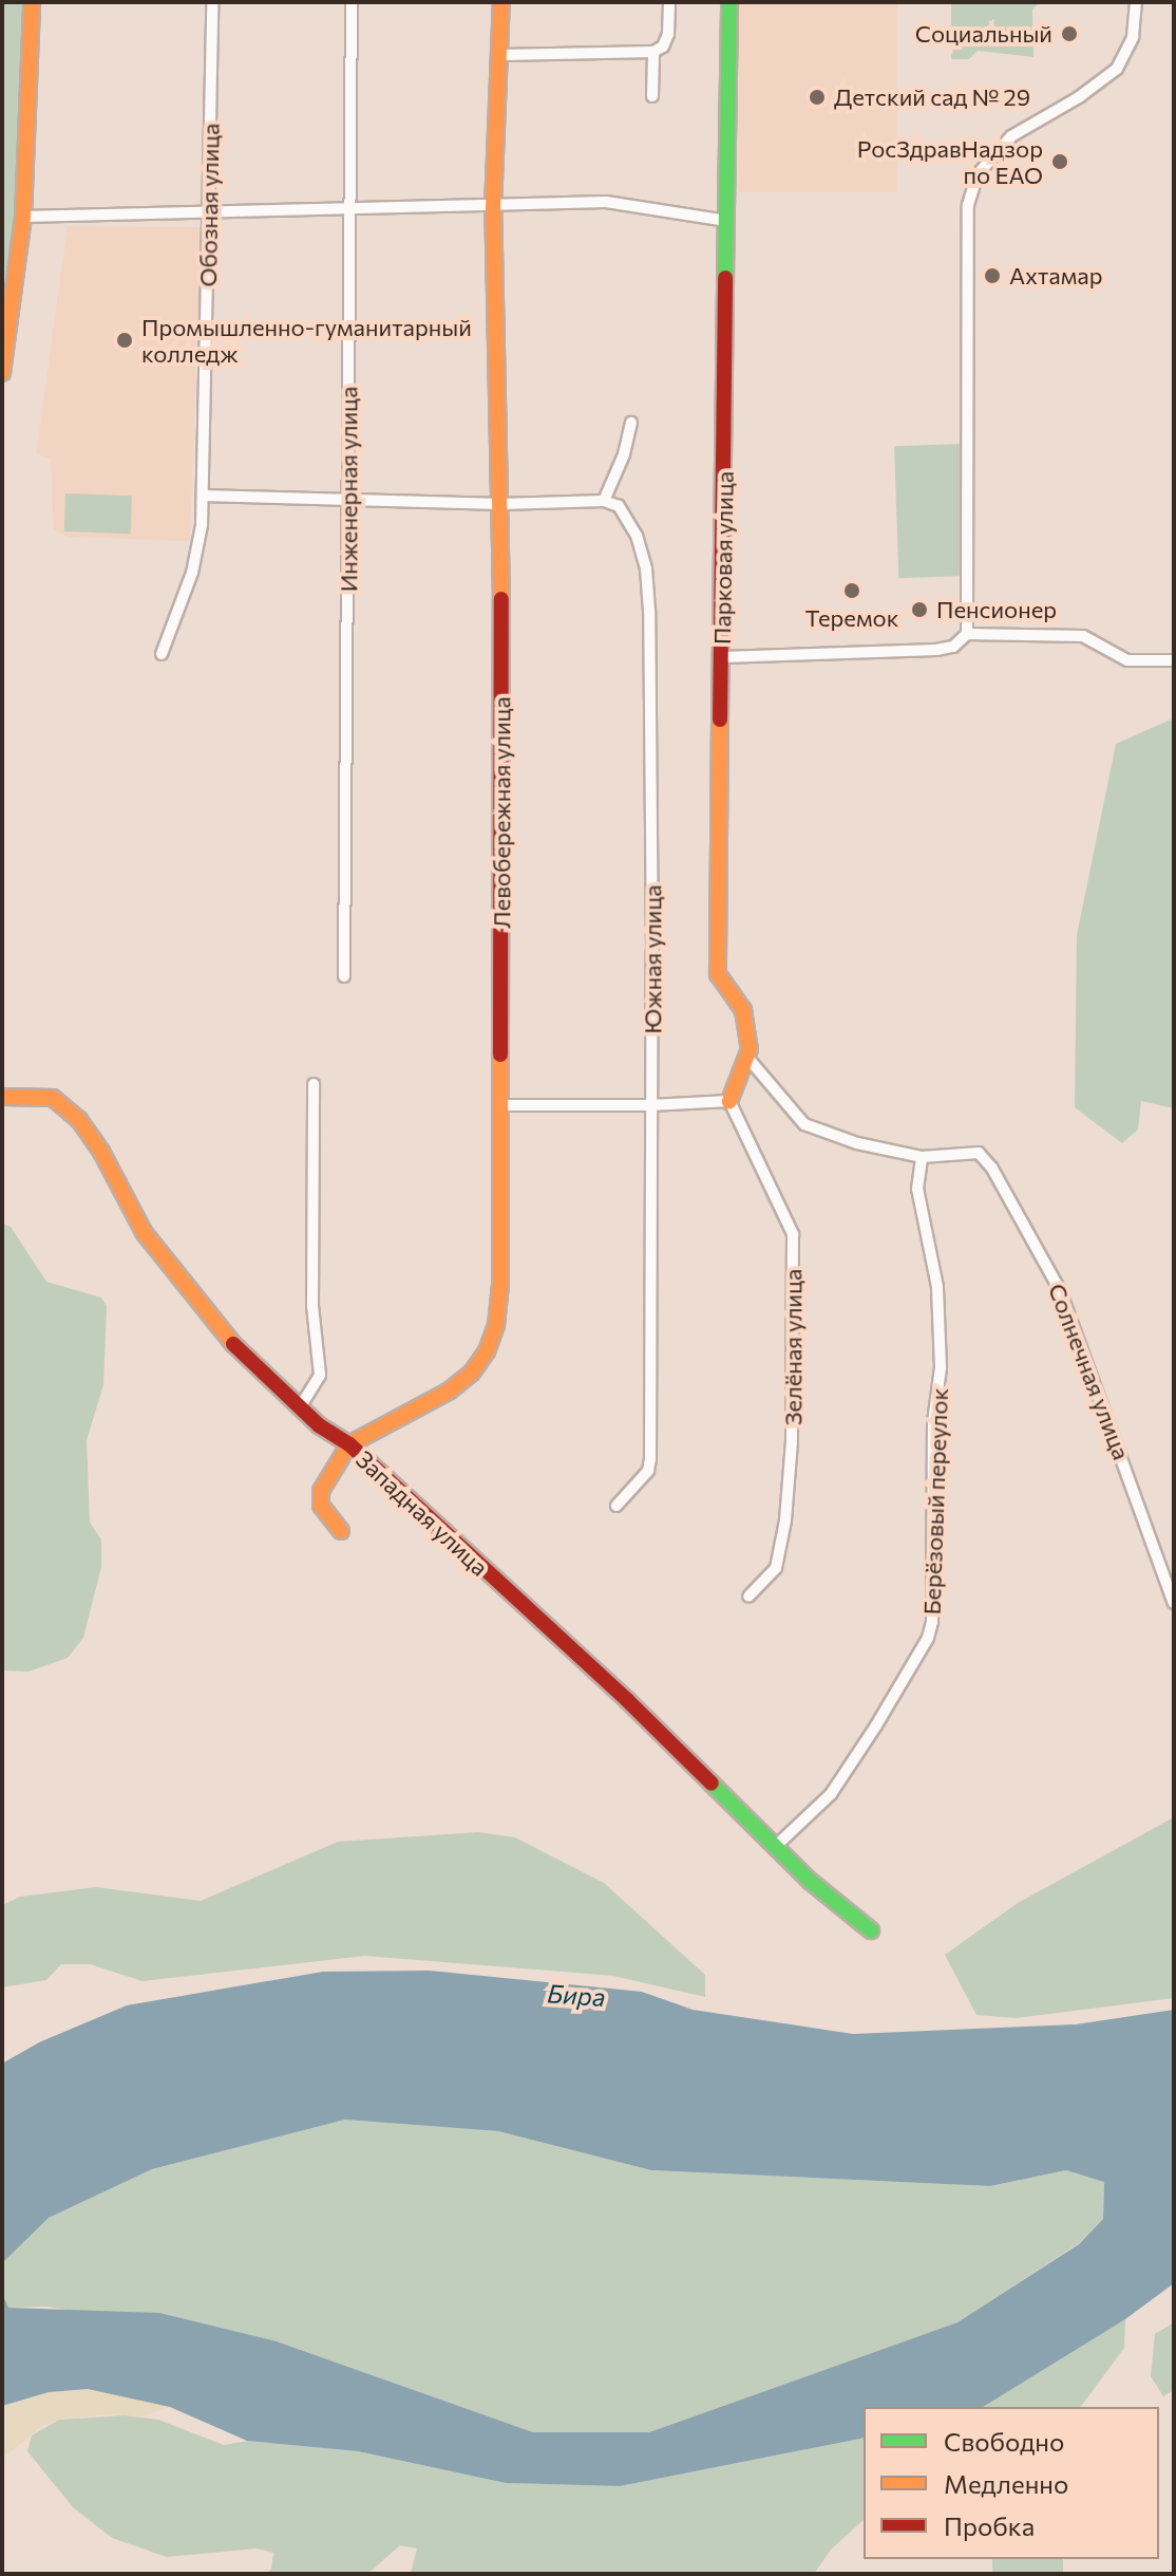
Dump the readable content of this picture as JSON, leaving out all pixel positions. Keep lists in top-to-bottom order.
{
  "streets": {
    "street": [
      "Обозная улица",
      "Инженерная улица",
      "Парковая улица",
      "Левобережная улица",
      "Южная улица",
      "Зелёная улица",
      "Солнечная улица",
      "Берёзовый переулок",
      "Западная улица"
    ]
  },
  "crossings": [
    ["Левобережная улица", "Западная улица"],
    ["Солнечная улица", "Берёзовый переулок"],
    ["Берёзовый переулок", "Западная улица"]
  ],
  "water": ["Бира"],
  "places": [
    "Социальный",
    "Детский сад № 29",
    "РосЗдравНадзор по ЕАО",
    "Ахтамар",
    "Промышленно-гуманитарный колледж",
    "Теремок",
    "Пенсионер"
  ],
  "legend": ["Свободно", "Медленно", "Пробка"]
}
